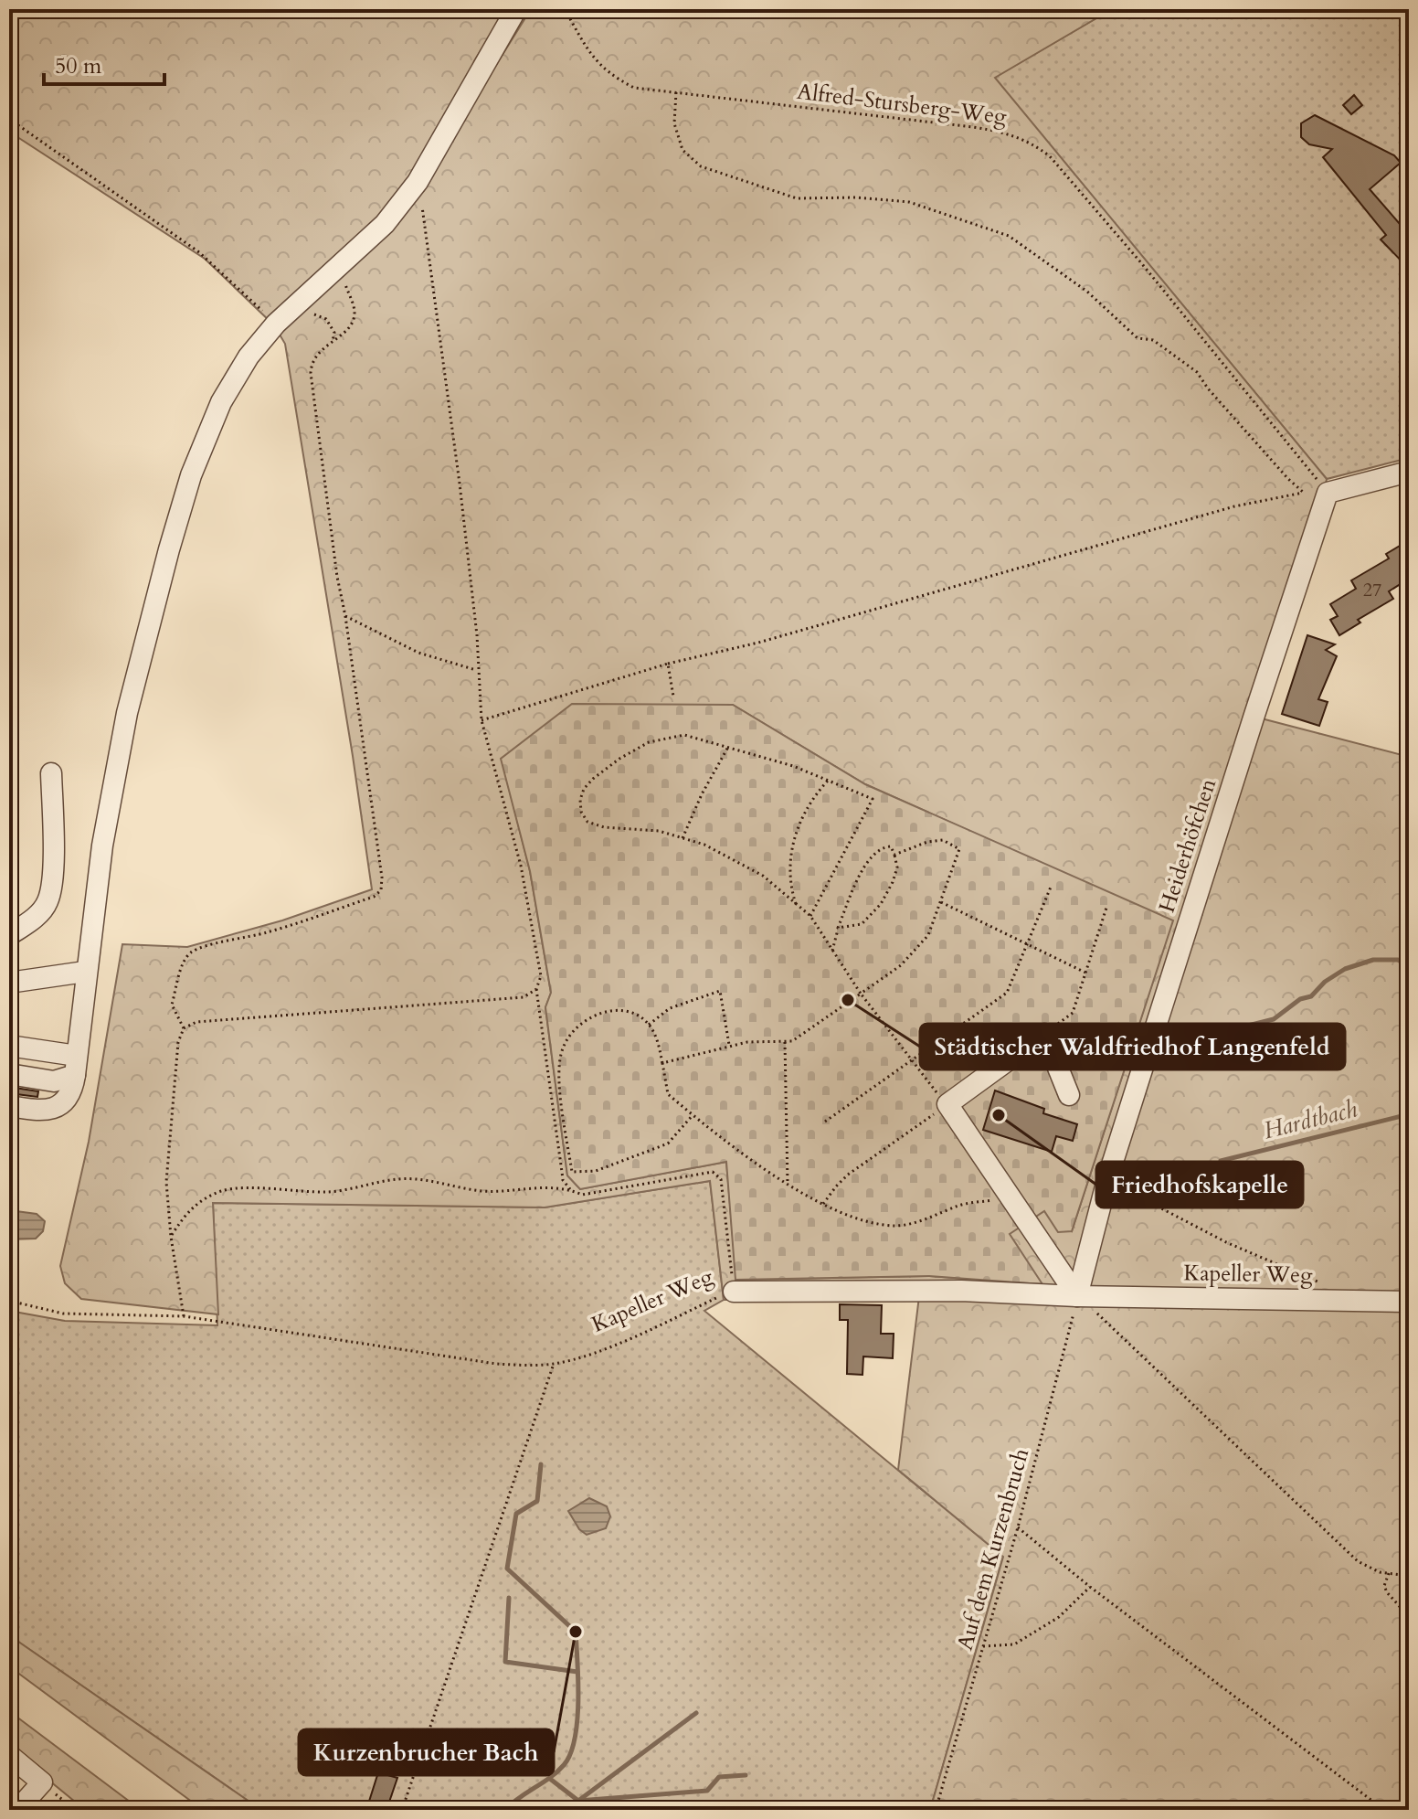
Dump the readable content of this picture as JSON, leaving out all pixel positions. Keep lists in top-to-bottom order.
{
  "streets": {
    "street": ["Heiderhöfchen", "Kapeller Weg"],
    "path": ["Alfred-Stursberg-Weg", "Auf dem Kurzenbruch"]
  },
  "crossings": [
    ["Alfred-Stursberg-Weg", "Heiderhöfchen"],
    ["Heiderhöfchen", "Kapeller Weg"],
    ["Heiderhöfchen", "Auf dem Kurzenbruch"],
    ["Kapeller Weg", "Auf dem Kurzenbruch"]
  ],
  "water": ["Hardtbach"],
  "places": ["Städtischer Waldfriedhof Langenfeld", "Friedhofskapelle", "Kurzenbrucher Bach"],
  "house_numbers": ["27"],
  "scale_bar": "50 m"
}
